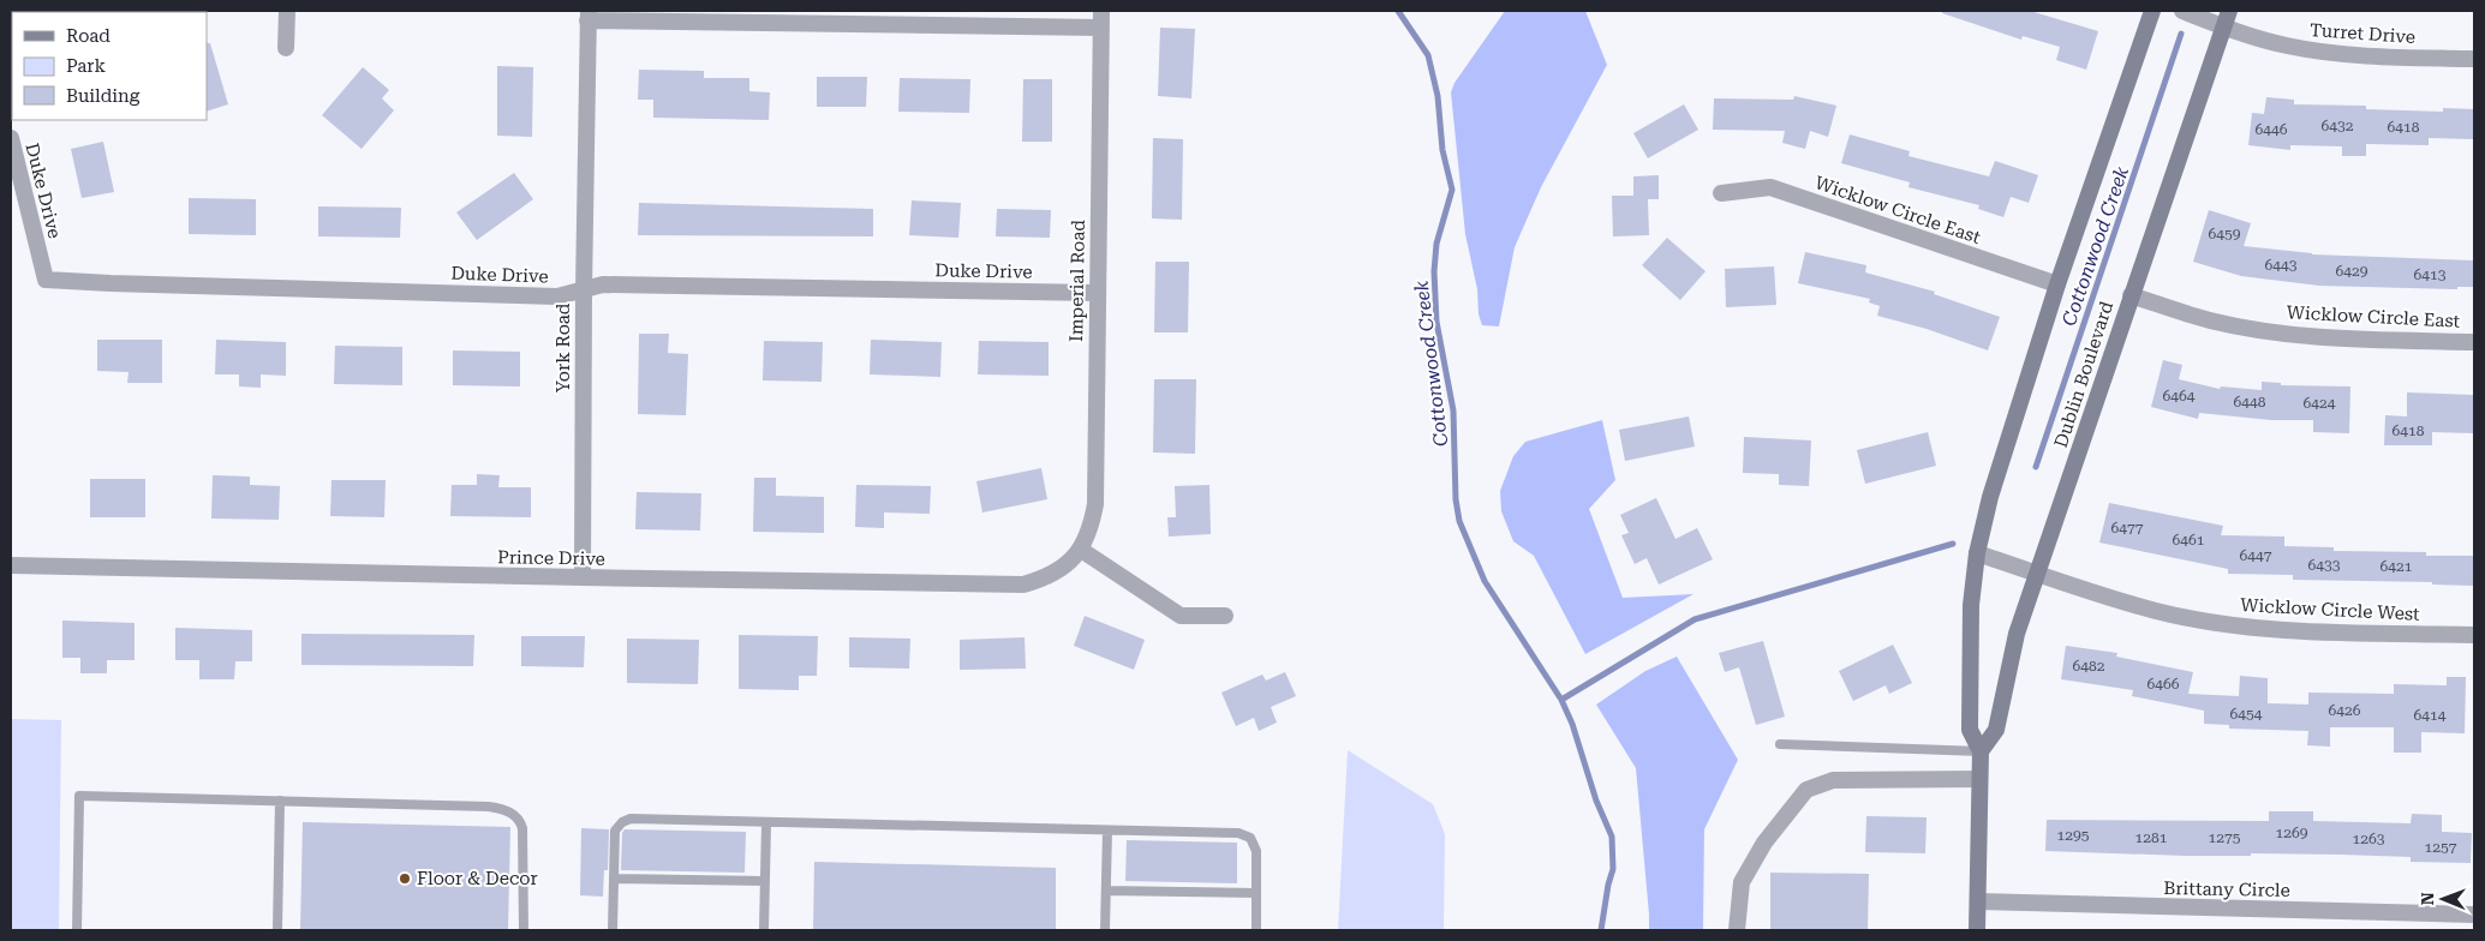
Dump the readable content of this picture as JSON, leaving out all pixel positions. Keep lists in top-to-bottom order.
{
  "streets": {
    "main road": ["Dublin Boulevard"],
    "street": [
      "Turret Drive",
      "Duke Drive",
      "Wicklow Circle East",
      "Imperial Road",
      "York Road",
      "Prince Drive",
      "Wicklow Circle West",
      "Brittany Circle"
    ]
  },
  "crossings": [
    ["Turret Drive", "Dublin Boulevard"],
    ["Duke Drive", "Imperial Road"],
    ["Duke Drive", "York Road"],
    ["Wicklow Circle East", "Dublin Boulevard"],
    ["Imperial Road", "Prince Drive"],
    ["York Road", "Prince Drive"],
    ["Dublin Boulevard", "Wicklow Circle West"]
  ],
  "water": ["Cottonwood Creek"],
  "places": ["Floor & Decor"],
  "house_numbers": [
    "6432",
    "6418",
    "6446",
    "6459",
    "6443",
    "6429",
    "6413",
    "6464",
    "6448",
    "6424",
    "6418",
    "6477",
    "6461",
    "6447",
    "6433",
    "6421",
    "6482",
    "6466",
    "6426",
    "6454",
    "6414",
    "1269",
    "1295",
    "1281",
    "1275",
    "1263",
    "1257"
  ],
  "legend": ["Road", "Park", "Building"],
  "north": "left"
}
